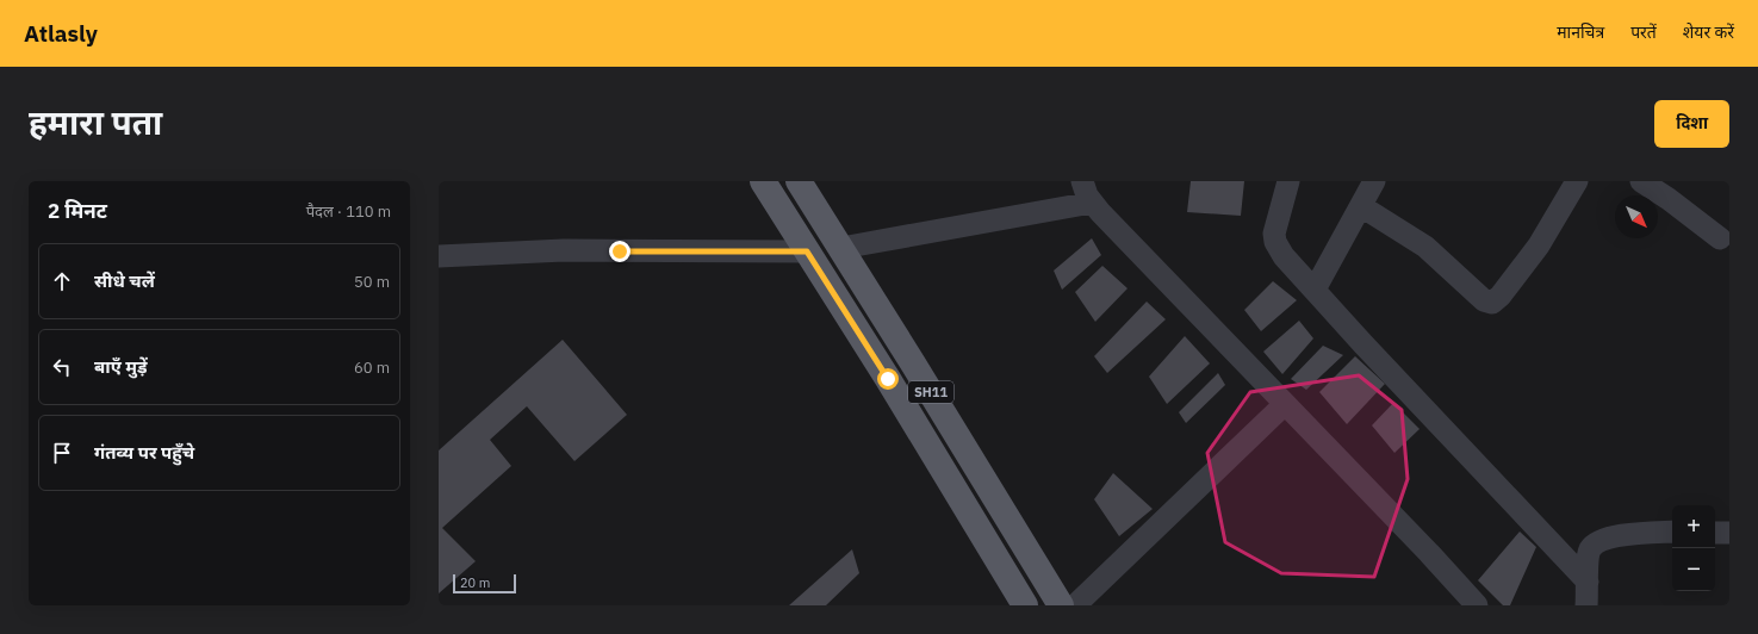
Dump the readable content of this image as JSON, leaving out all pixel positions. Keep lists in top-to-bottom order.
{
  "streets": {
    "main road": ["SH11"]
  },
  "scale_bar": "20 m",
  "north": "bottom right",
  "page": {
    "header": "Atlasly",
    "nav": ["मानचित्र", "परतें", "शेयर करें"],
    "title": "हमारा पता",
    "buttons": "दिशा",
    "heading": ["2 मिनट", "पैदल · 110 m"],
    "list": [
      ["सीधे चलें", "50 m"],
      ["बाएँ मुड़ें", "60 m"],
      "गंतव्य पर पहुँचे"
    ],
    "map_buttons": ["+", "−"],
    "scale": "20 m"
  }
}
